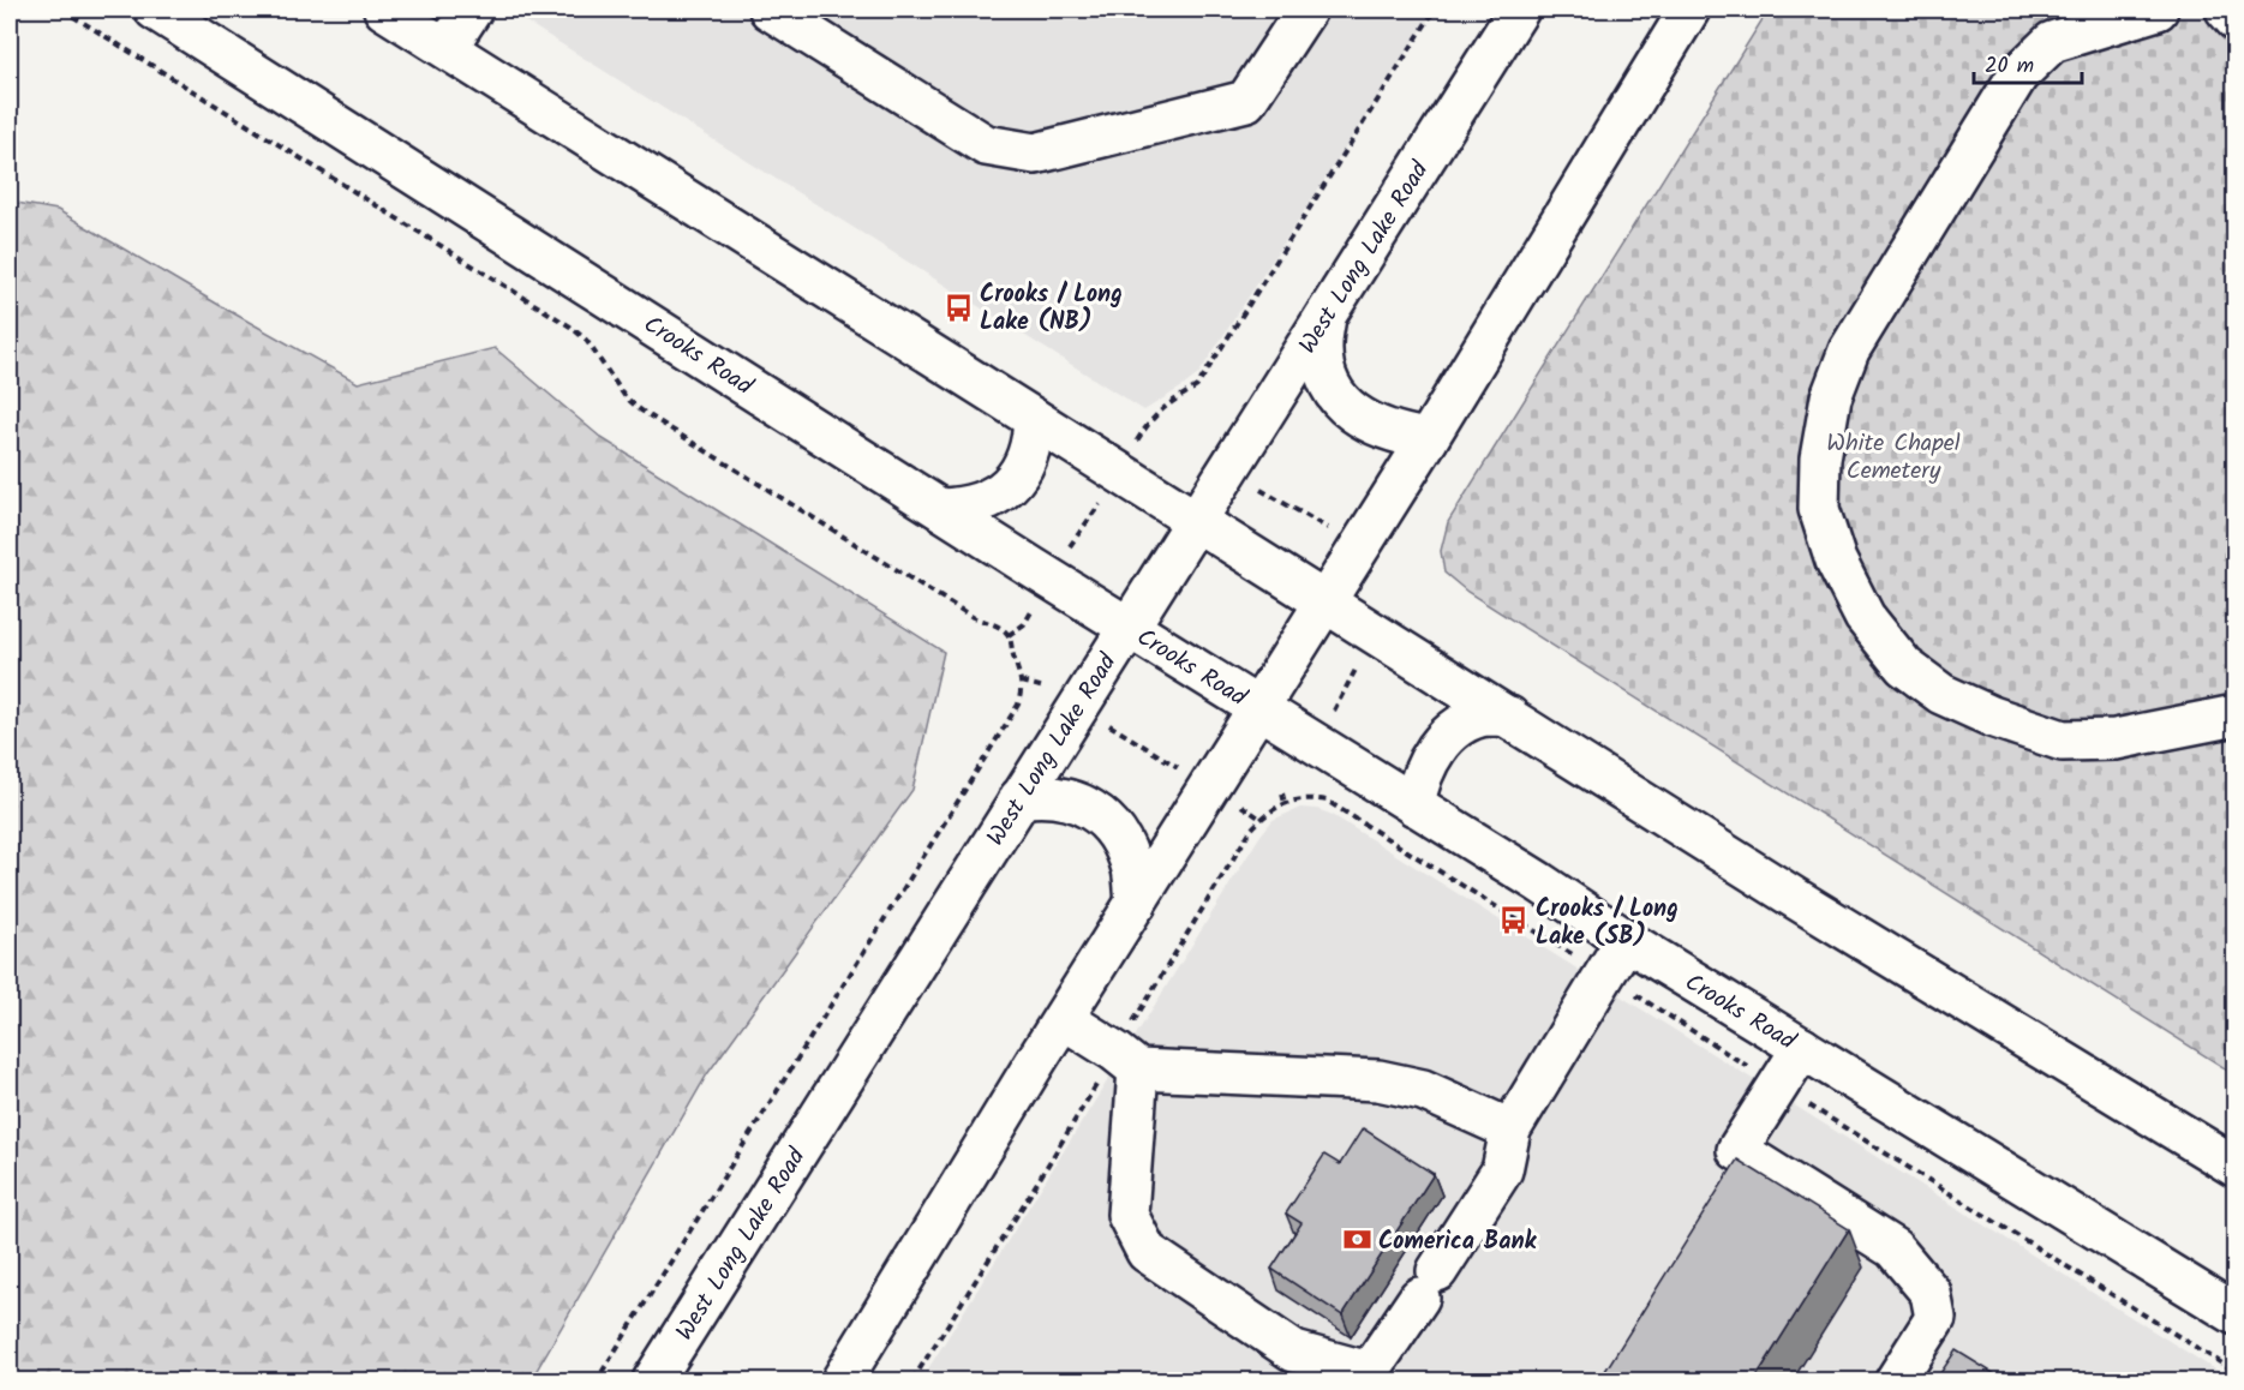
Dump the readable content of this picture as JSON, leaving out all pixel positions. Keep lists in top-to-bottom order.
{
  "streets": {
    "main road": ["West Long Lake Road", "Crooks Road"]
  },
  "crossings": [
    ["West Long Lake Road", "Crooks Road"]
  ],
  "parks": ["White Chapel Cemetery"],
  "places": {
    "bus stop": ["Crooks / Long Lake (NB)", "Crooks / Long Lake (SB)"],
    "bank": ["Comerica Bank"]
  },
  "scale_bar": "20 m"
}
